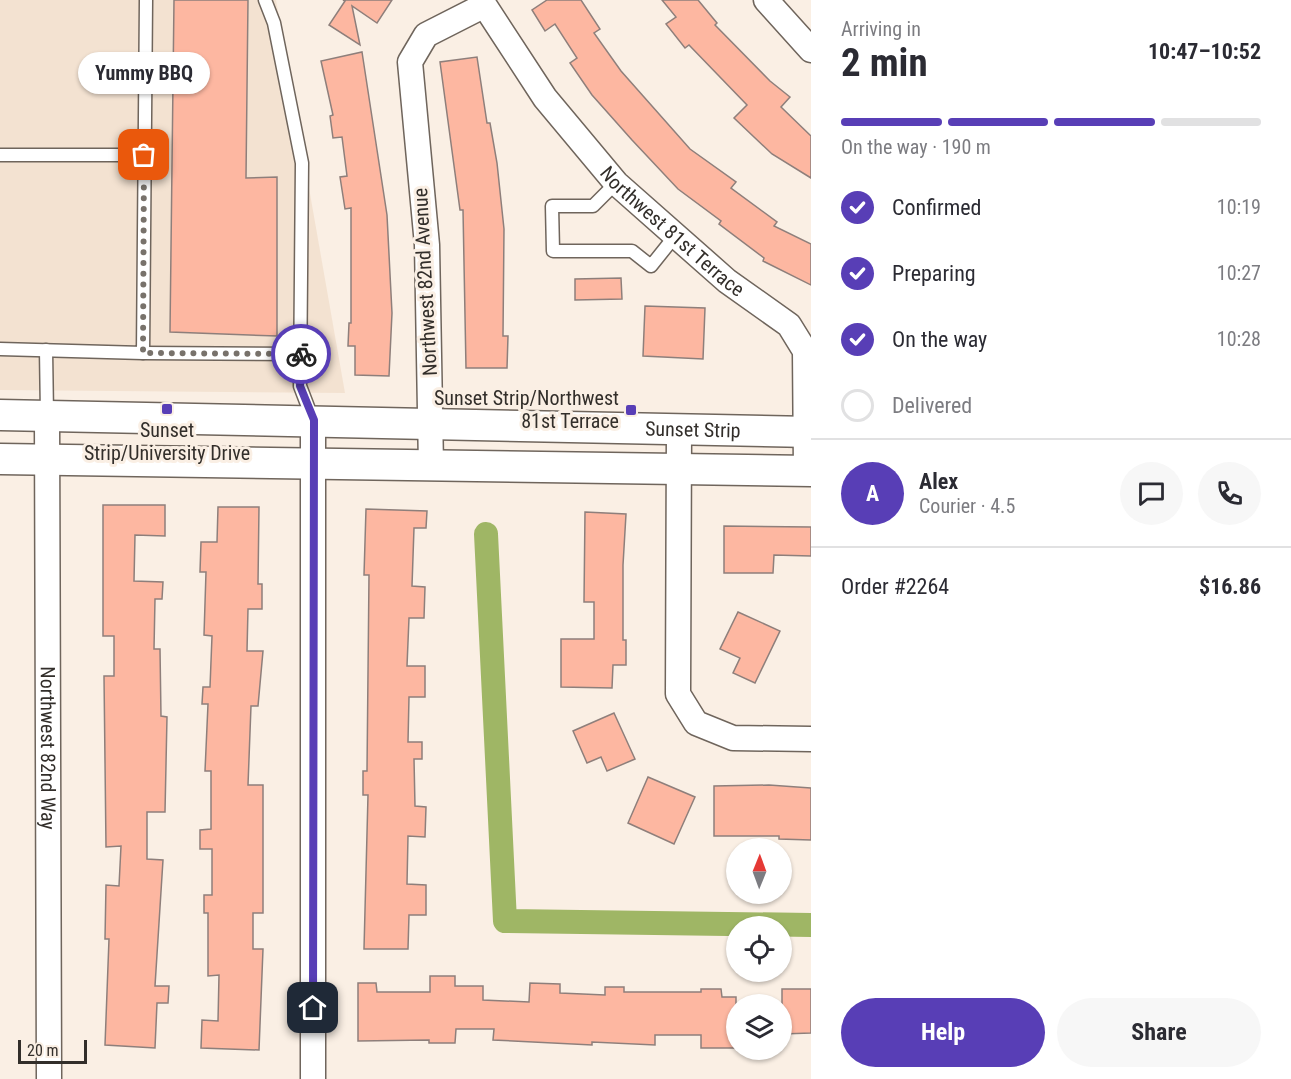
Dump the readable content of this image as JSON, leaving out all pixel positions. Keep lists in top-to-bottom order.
{
  "streets": {
    "street": [
      "Northwest 81st Terrace",
      "Northwest 82nd Avenue",
      "Sunset Strip",
      "Northwest 82nd Way"
    ]
  },
  "crossings": [
    ["Northwest 81st Terrace", "Northwest 82nd Avenue"],
    ["Northwest 81st Terrace", "Sunset Strip"],
    ["Northwest 82nd Avenue", "Sunset Strip"],
    ["Sunset Strip", "Northwest 82nd Way"]
  ],
  "places": {
    "other": ["Yummy BBQ"],
    "transit": ["Sunset Strip/University Drive", "Sunset Strip/Northwest 81st Terrace"]
  },
  "scale_bar": "20 m",
  "north": "top",
  "page": {
    "heading": ["2 min", "Arriving in", "10:47–10:52"],
    "panel": [
      "Alex",
      "Courier · 4.5",
      "Order #2264",
      "$16.86"
    ],
    "bubble": "Yummy BBQ",
    "bar": "On the way · 190 m",
    "list": [
      ["Confirmed", "10:19"],
      ["Preparing", "10:27"],
      ["On the way", "10:28"],
      "Delivered"
    ],
    "round": "A",
    "buttons": ["Help", "Share"],
    "scale": "20 m"
  }
}
